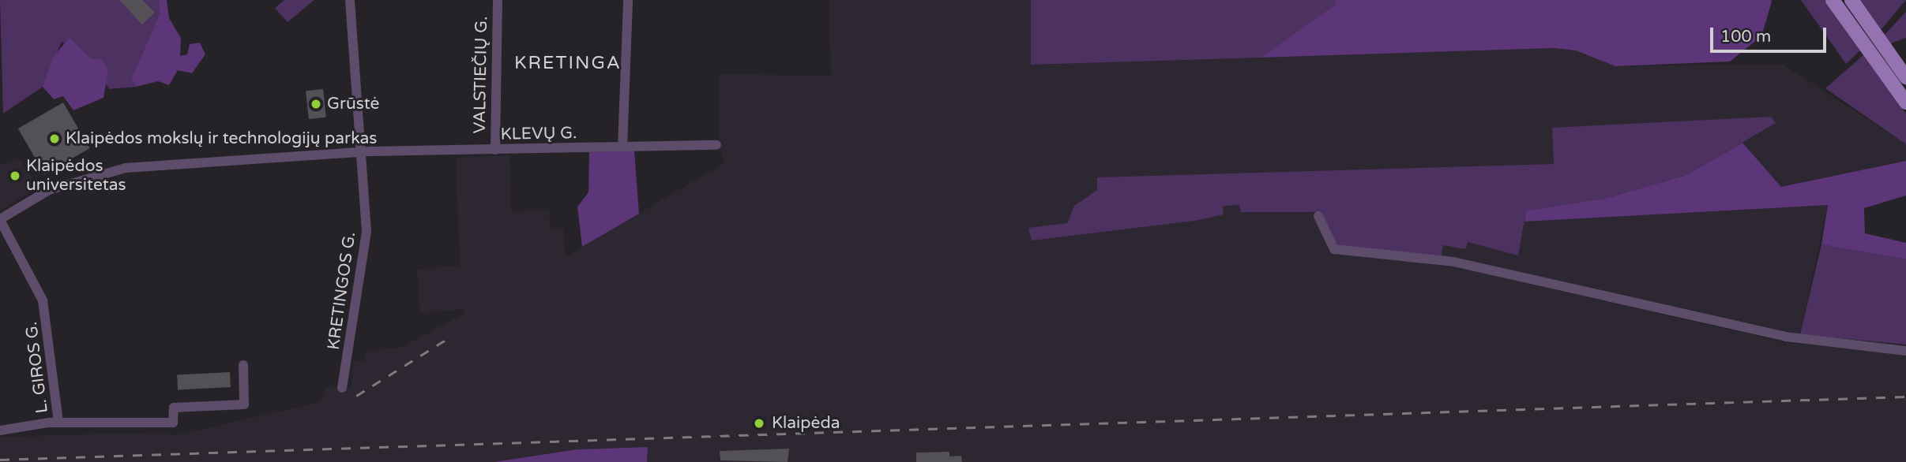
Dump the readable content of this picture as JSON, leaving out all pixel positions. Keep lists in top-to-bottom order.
{
  "streets": {
    "street": [
      "VALSTIEČIŲ G.",
      "KLEVŲ G.",
      "KRETINGOS G.",
      "L. GIROS G."
    ]
  },
  "crossings": [
    ["VALSTIEČIŲ G.", "KLEVŲ G."],
    ["KLEVŲ G.", "KRETINGOS G."],
    ["KLEVŲ G.", "L. GIROS G."]
  ],
  "districts": ["KRETINGA"],
  "places": [
    "Grūstė",
    "Klaipėdos mokslų ir technologijų parkas",
    "Klaipėdos universitetas",
    "Klaipėda"
  ],
  "scale_bar": "100 m"
}
